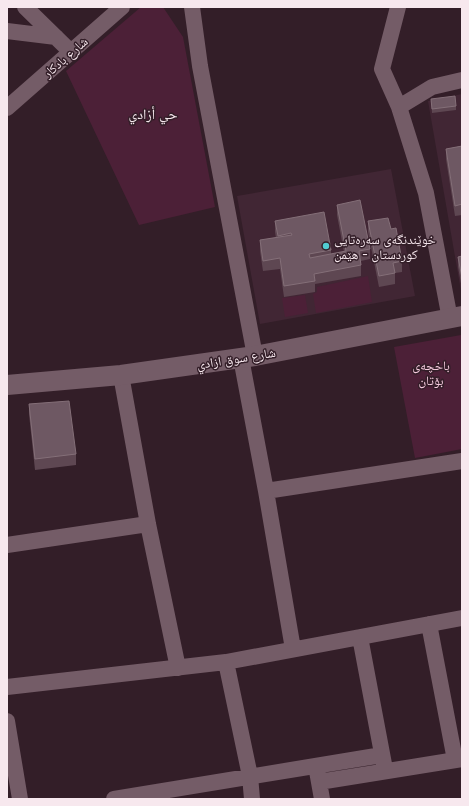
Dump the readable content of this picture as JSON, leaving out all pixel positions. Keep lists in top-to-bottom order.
{
  "streets": {
    "street": ["شارع بادكار", "شارع سوق ازادي"]
  },
  "districts": ["حي أزادي"],
  "parks": ["باخچەی بۆتان"],
  "places": ["خوێندنگەی سەرەتایی کوردستان - هێمن"]
}
